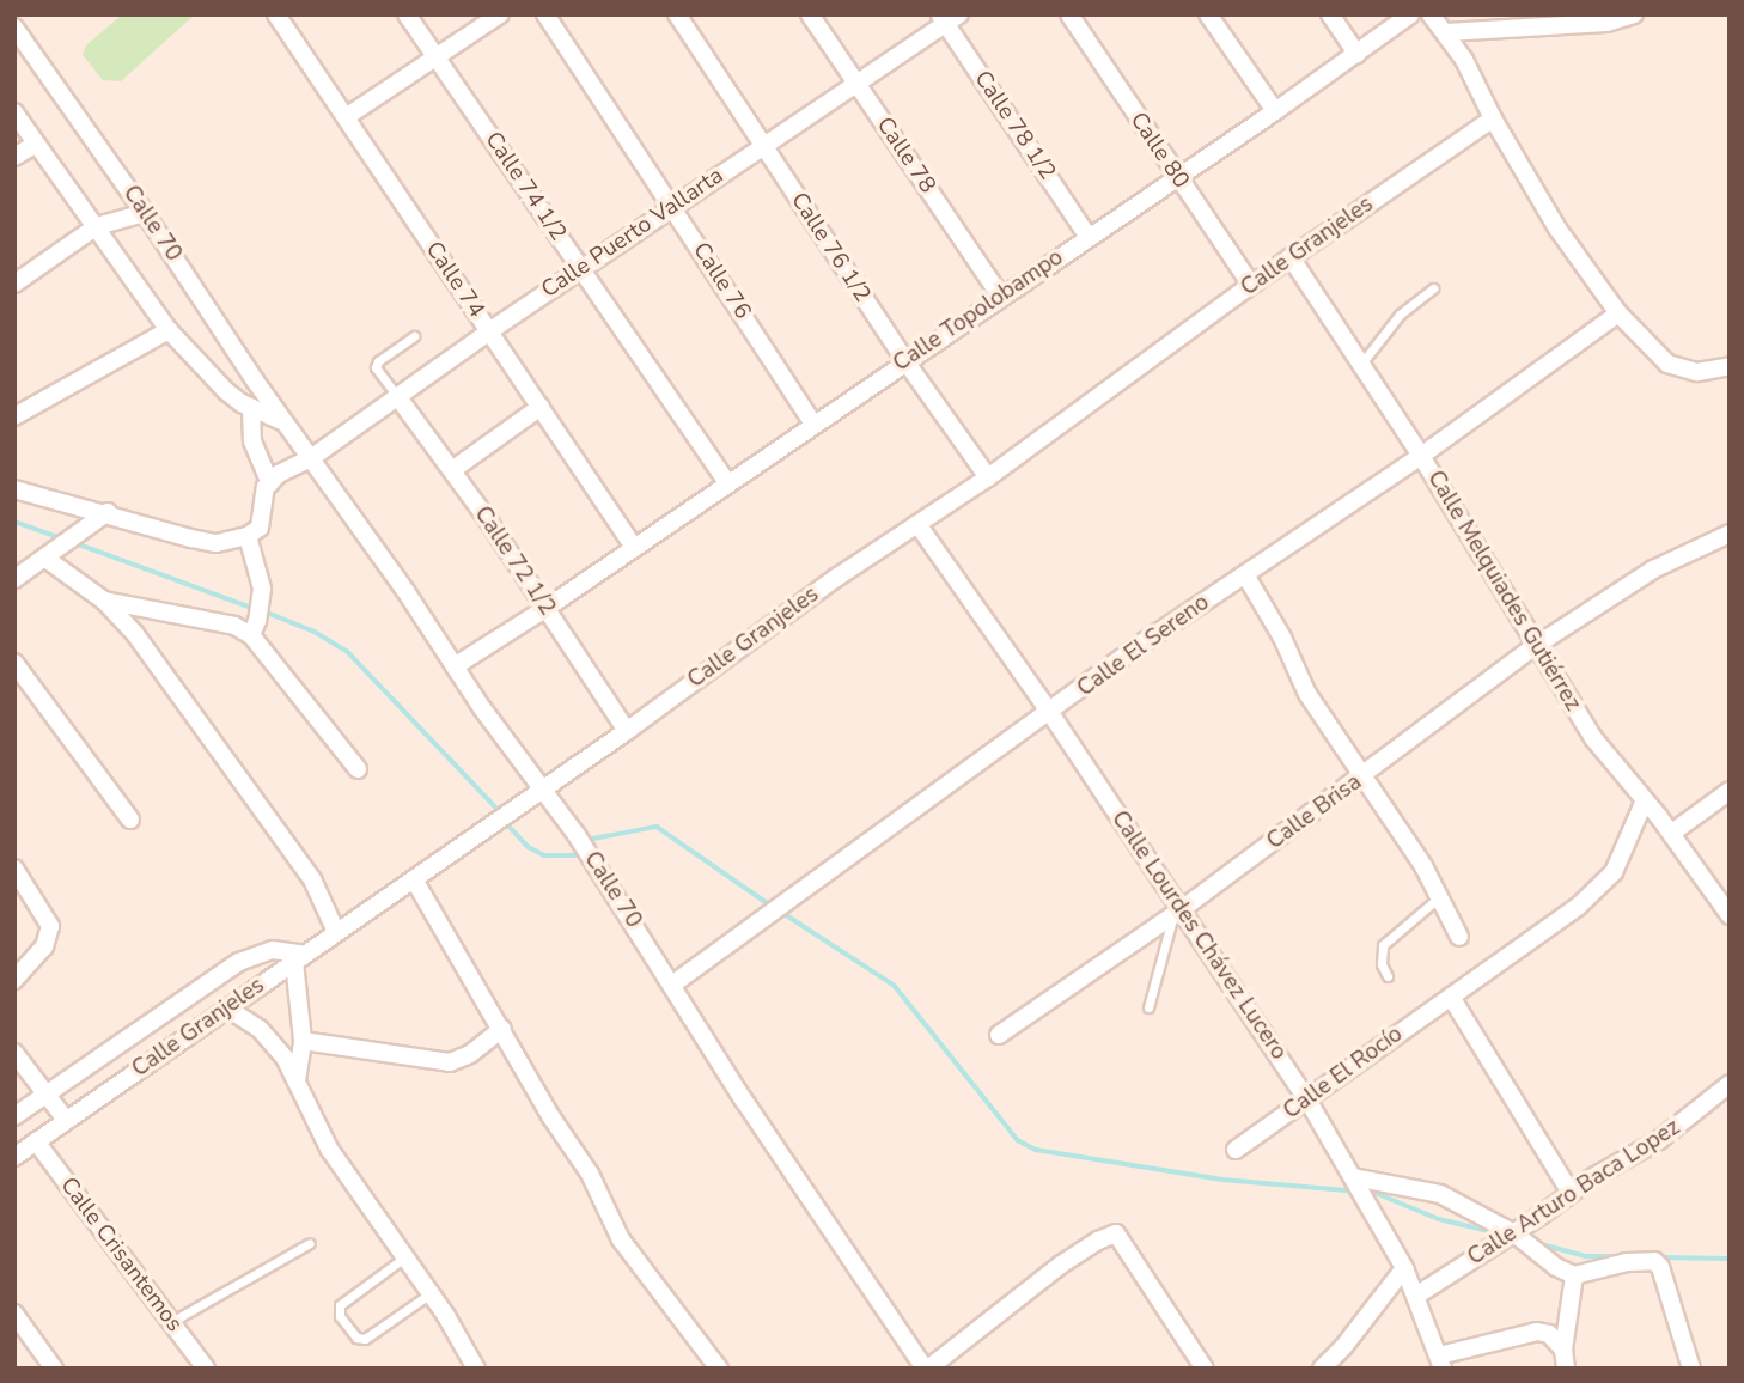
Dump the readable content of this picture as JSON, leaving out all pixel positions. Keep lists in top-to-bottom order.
{
  "streets": {
    "street": [
      "Calle 78 1/2",
      "Calle 80",
      "Calle 78",
      "Calle 74 1/2",
      "Calle 70",
      "Calle Puerto Vallarta",
      "Calle Granjeles",
      "Calle 76 1/2",
      "Calle 74",
      "Calle 76",
      "Calle Topolobampo",
      "Calle 72 1/2",
      "Calle Melquiades Gutiérrez",
      "Calle El Sereno",
      "Calle Brisa",
      "Calle Lourdes Chávez Lucero",
      "Calle El Rocío",
      "Calle Arturo Baca Lopez",
      "Calle Crisantemos"
    ]
  },
  "crossings": [
    ["Calle 78 1/2", "Calle Puerto Vallarta"],
    ["Calle 78 1/2", "Calle Topolobampo"],
    ["Calle 80", "Calle Granjeles"],
    ["Calle 80", "Calle Topolobampo"],
    ["Calle 78", "Calle Puerto Vallarta"],
    ["Calle 78", "Calle Topolobampo"],
    ["Calle 74 1/2", "Calle Puerto Vallarta"],
    ["Calle 74 1/2", "Calle Topolobampo"],
    ["Calle 70", "Calle Puerto Vallarta"],
    ["Calle 70", "Calle Granjeles"],
    ["Calle 70", "Calle Topolobampo"],
    ["Calle 70", "Calle El Sereno"],
    ["Calle Puerto Vallarta", "Calle 76 1/2"],
    ["Calle Puerto Vallarta", "Calle 74"],
    ["Calle Puerto Vallarta", "Calle 76"],
    ["Calle Puerto Vallarta", "Calle 72 1/2"],
    ["Calle Granjeles", "Calle 76 1/2"],
    ["Calle Granjeles", "Calle 72 1/2"],
    ["Calle Granjeles", "Calle Melquiades Gutiérrez"],
    ["Calle Granjeles", "Calle Lourdes Chávez Lucero"],
    ["Calle Granjeles", "Calle Crisantemos"],
    ["Calle 76 1/2", "Calle Topolobampo"],
    ["Calle 74", "Calle Topolobampo"],
    ["Calle 76", "Calle Topolobampo"],
    ["Calle Topolobampo", "Calle 72 1/2"],
    ["Calle Melquiades Gutiérrez", "Calle El Sereno"],
    ["Calle Melquiades Gutiérrez", "Calle Brisa"],
    ["Calle Melquiades Gutiérrez", "Calle El Rocío"],
    ["Calle El Sereno", "Calle Lourdes Chávez Lucero"],
    ["Calle Brisa", "Calle Lourdes Chávez Lucero"],
    ["Calle Lourdes Chávez Lucero", "Calle El Rocío"],
    ["Calle Lourdes Chávez Lucero", "Calle Arturo Baca Lopez"]
  ]
}
